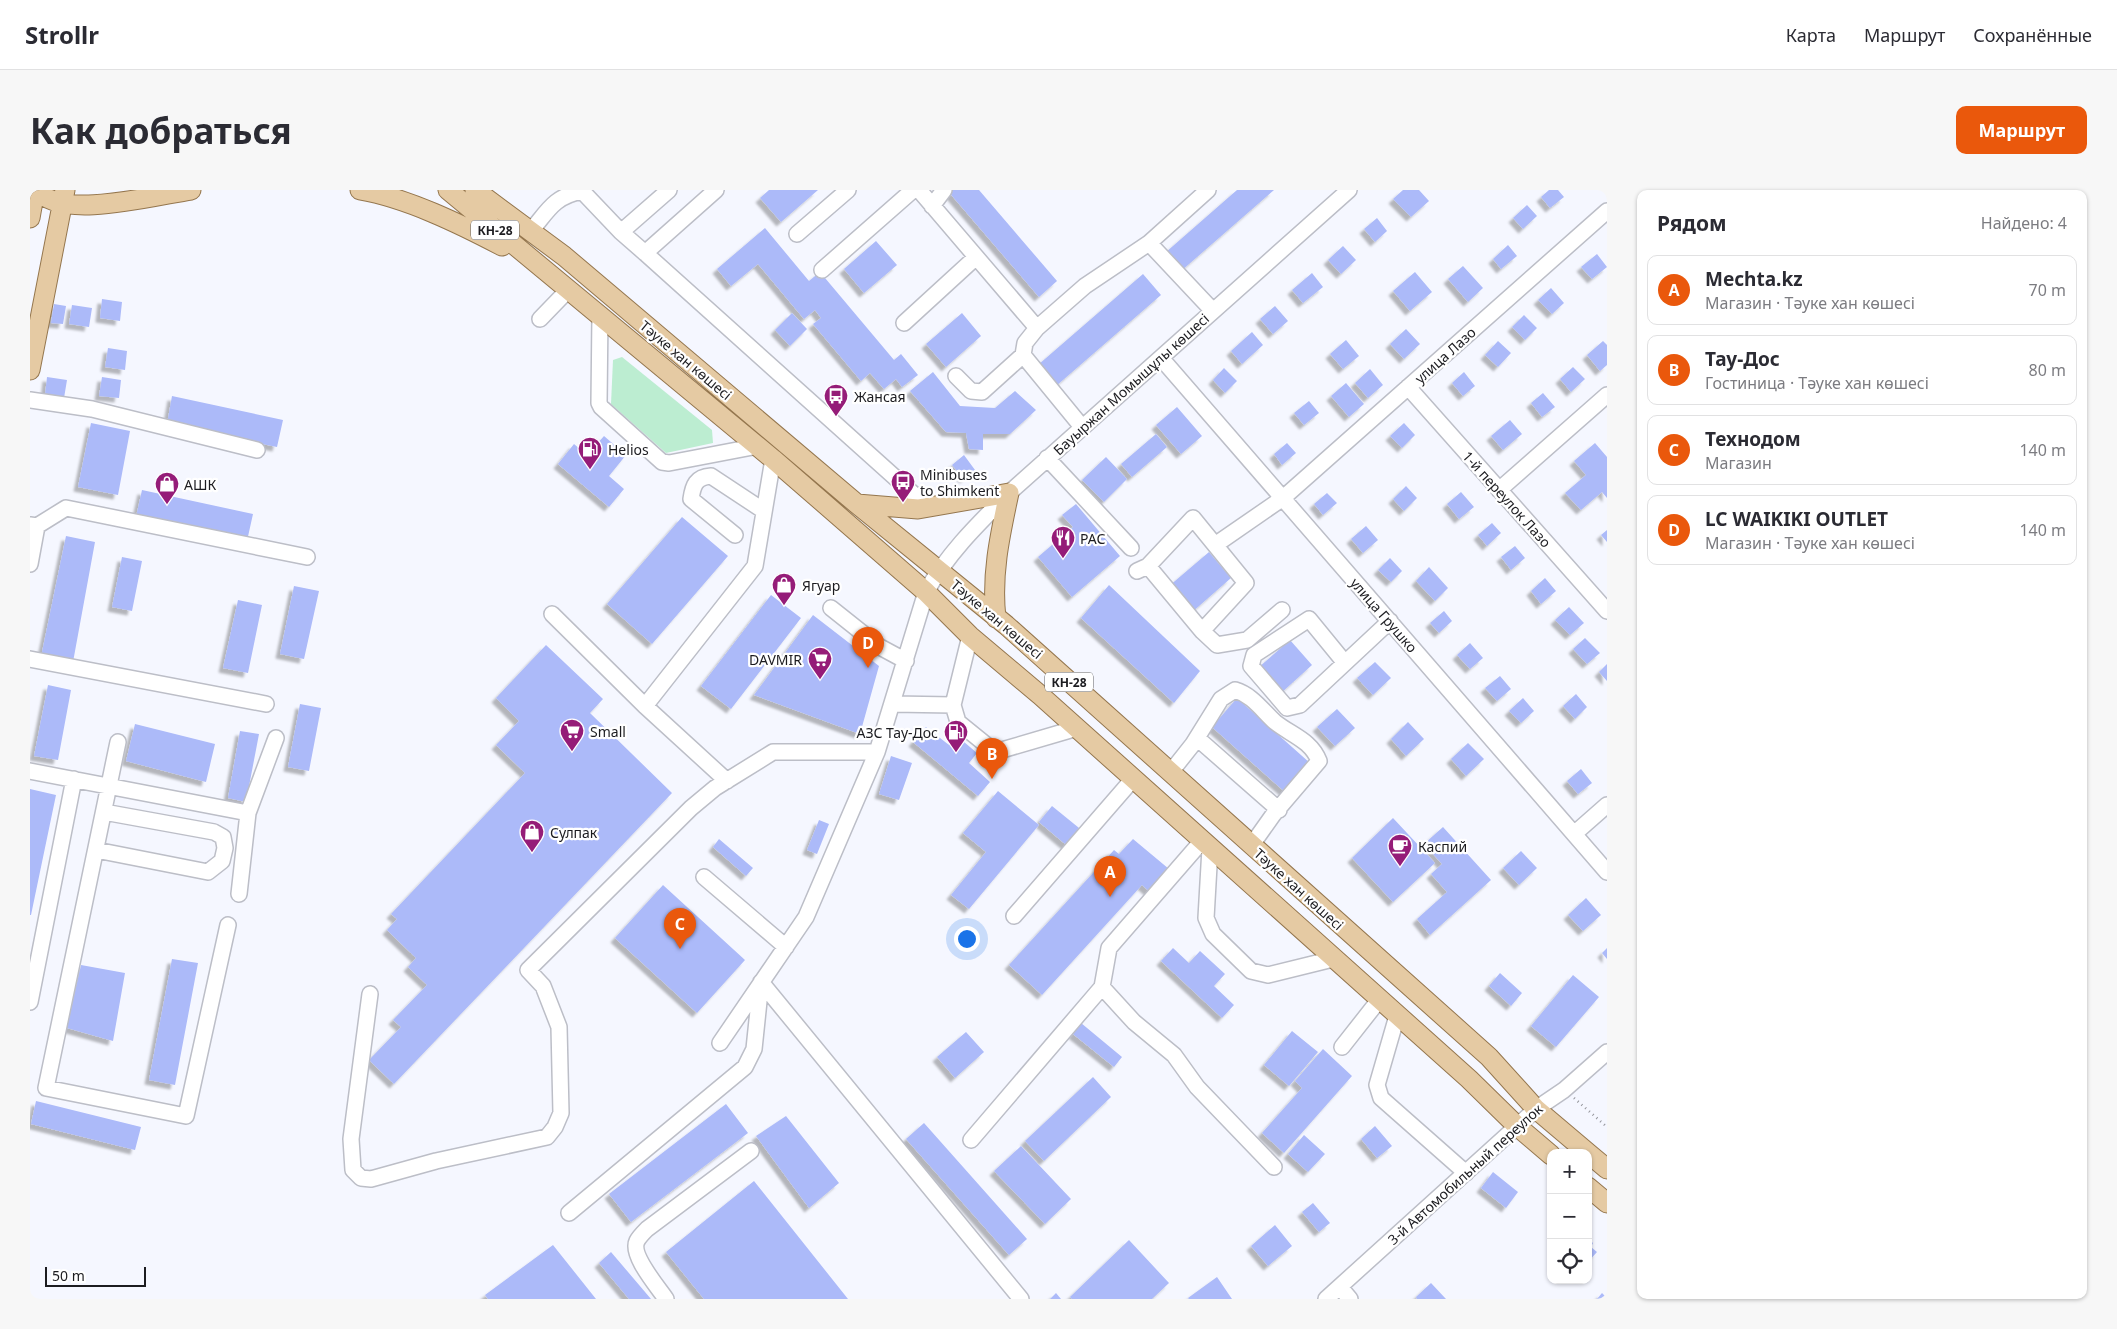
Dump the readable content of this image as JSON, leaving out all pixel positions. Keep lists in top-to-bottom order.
{
  "streets": {
    "main road": ["КН-28", "Тәуке хан көшесі"],
    "street": [
      "улица Лазо",
      "Бауыржан Момышұлы көшесі",
      "1-й переулок Лазо",
      "улица Грушко",
      "3-й Автомобильный переулок"
    ]
  },
  "crossings": [
    ["улица Лазо", "1-й переулок Лазо"],
    ["улица Лазо", "улица Грушко"],
    ["Тәуке хан көшесі", "Бауыржан Момышұлы көшесі"],
    ["Тәуке хан көшесі", "3-й Автомобильный переулок"],
    ["Бауыржан Момышұлы көшесі", "улица Грушко"]
  ],
  "places": {
    "bus stop": ["Жансая", "Minibuses to Shimkent"],
    "fuel station": ["Helios", "АЗС Тау-Дос"],
    "shop": ["АШК", "Ягуар", "Сулпак"],
    "restaurant": ["РАС"],
    "supermarket": ["DAVMIR", "Small"],
    "cafe": ["Каспий"]
  },
  "scale_bar": "50 m",
  "page": {
    "header": "Strollr",
    "nav": ["Карта", "Маршрут", "Сохранённые"],
    "buttons": "Маршрут",
    "title": "Как добраться",
    "heading": ["Рядом", "Найдено: 4"],
    "list": [
      {
        "mark": "A",
        "name": "Mechta.kz",
        "note": "Магазин · Тәуке хан көшесі",
        "value": "70 m"
      },
      {
        "mark": "B",
        "name": "Тау-Дос",
        "note": "Гостиница · Тәуке хан көшесі",
        "value": "80 m"
      },
      {
        "mark": "C",
        "name": "Технодом",
        "note": "Магазин",
        "value": "140 m"
      },
      {
        "mark": "D",
        "name": "LC WAIKIKI OUTLET",
        "note": "Магазин · Тәуке хан көшесі",
        "value": "140 m"
      }
    ],
    "pins": [
      "D",
      "B",
      "A",
      "C"
    ],
    "map_buttons": ["+", "−"],
    "scale": "50 m"
  }
}
